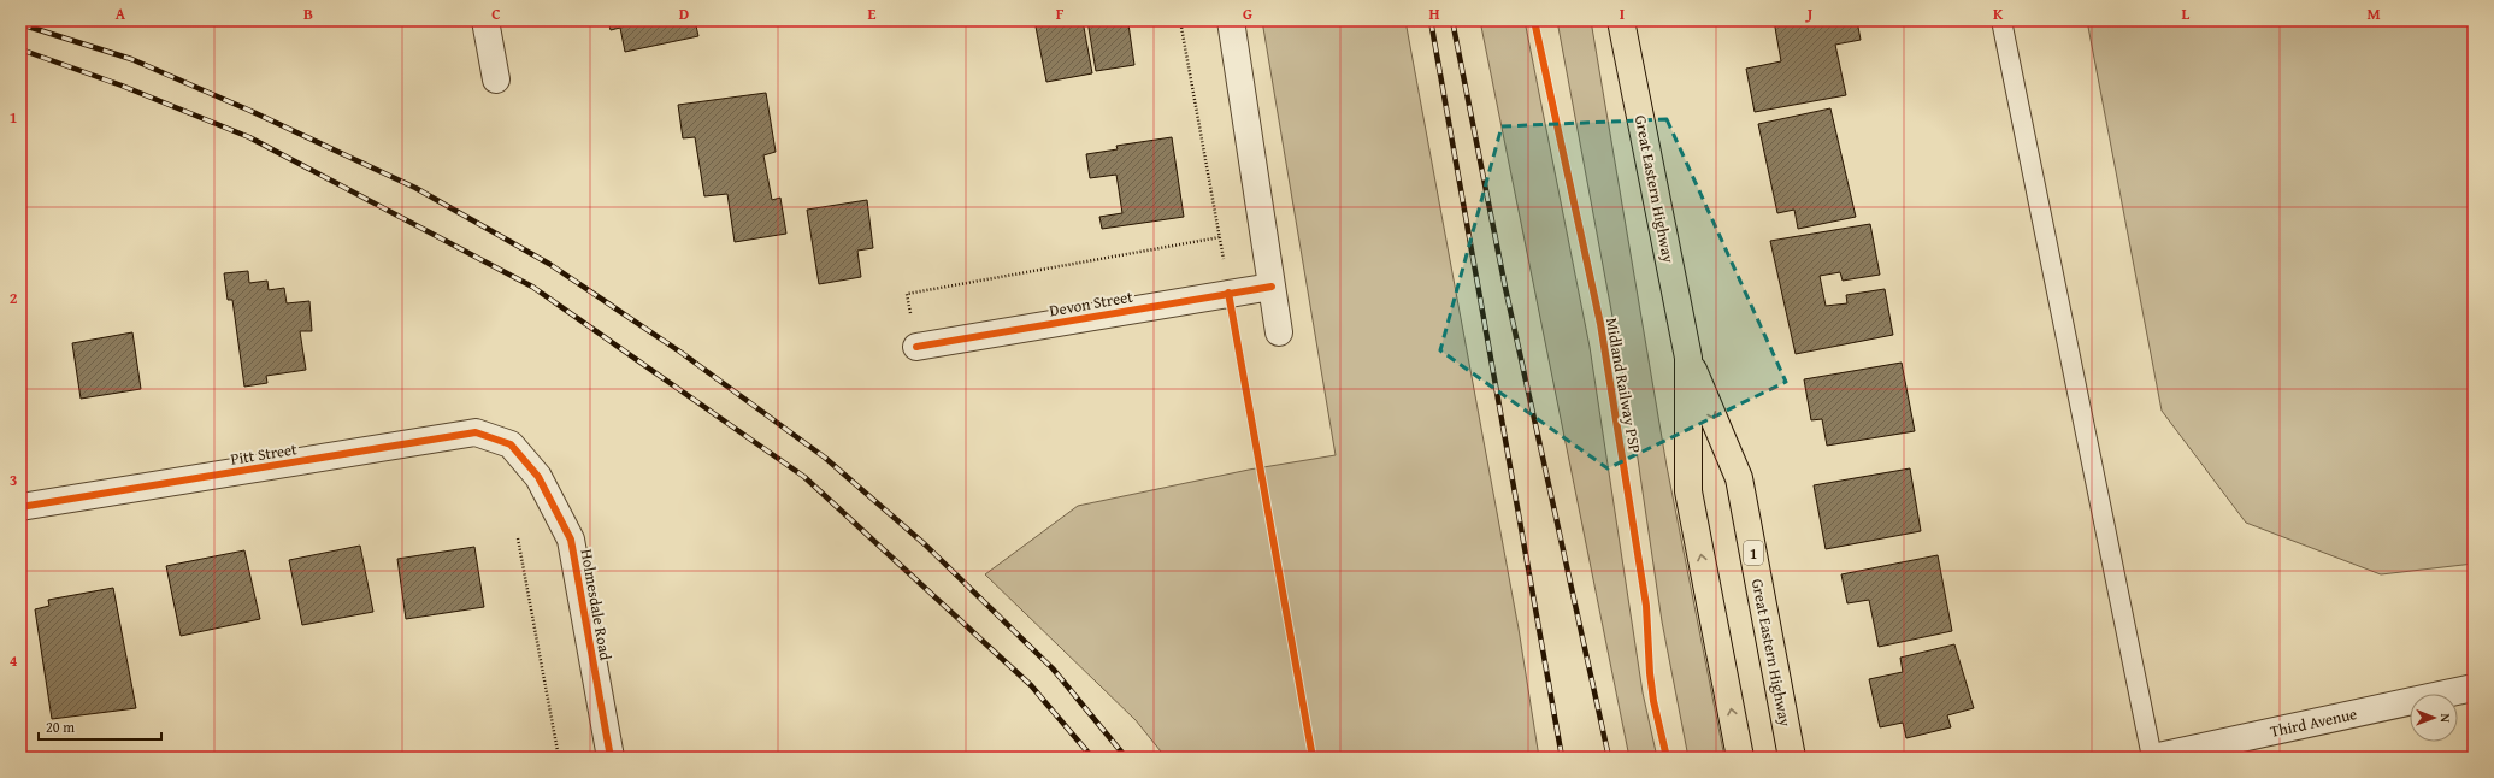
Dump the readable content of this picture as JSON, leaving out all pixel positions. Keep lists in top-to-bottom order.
{
  "streets": {
    "highway": ["Great Eastern Highway", "1"],
    "street": [
      "Devon Street",
      "Pitt Street",
      "Holmesdale Road",
      "Third Avenue"
    ],
    "cycle path": ["Midland Railway PSP"]
  },
  "crossings": [
    ["Pitt Street", "Holmesdale Road"]
  ],
  "scale_bar": "20 m",
  "north": "right",
  "grid": {
    "columns": [
      "A",
      "B",
      "C",
      "D",
      "E",
      "F",
      "G",
      "H",
      "I",
      "J",
      "K",
      "L",
      "M"
    ],
    "rows": [
      "1",
      "2",
      "3",
      "4"
    ]
  }
}
